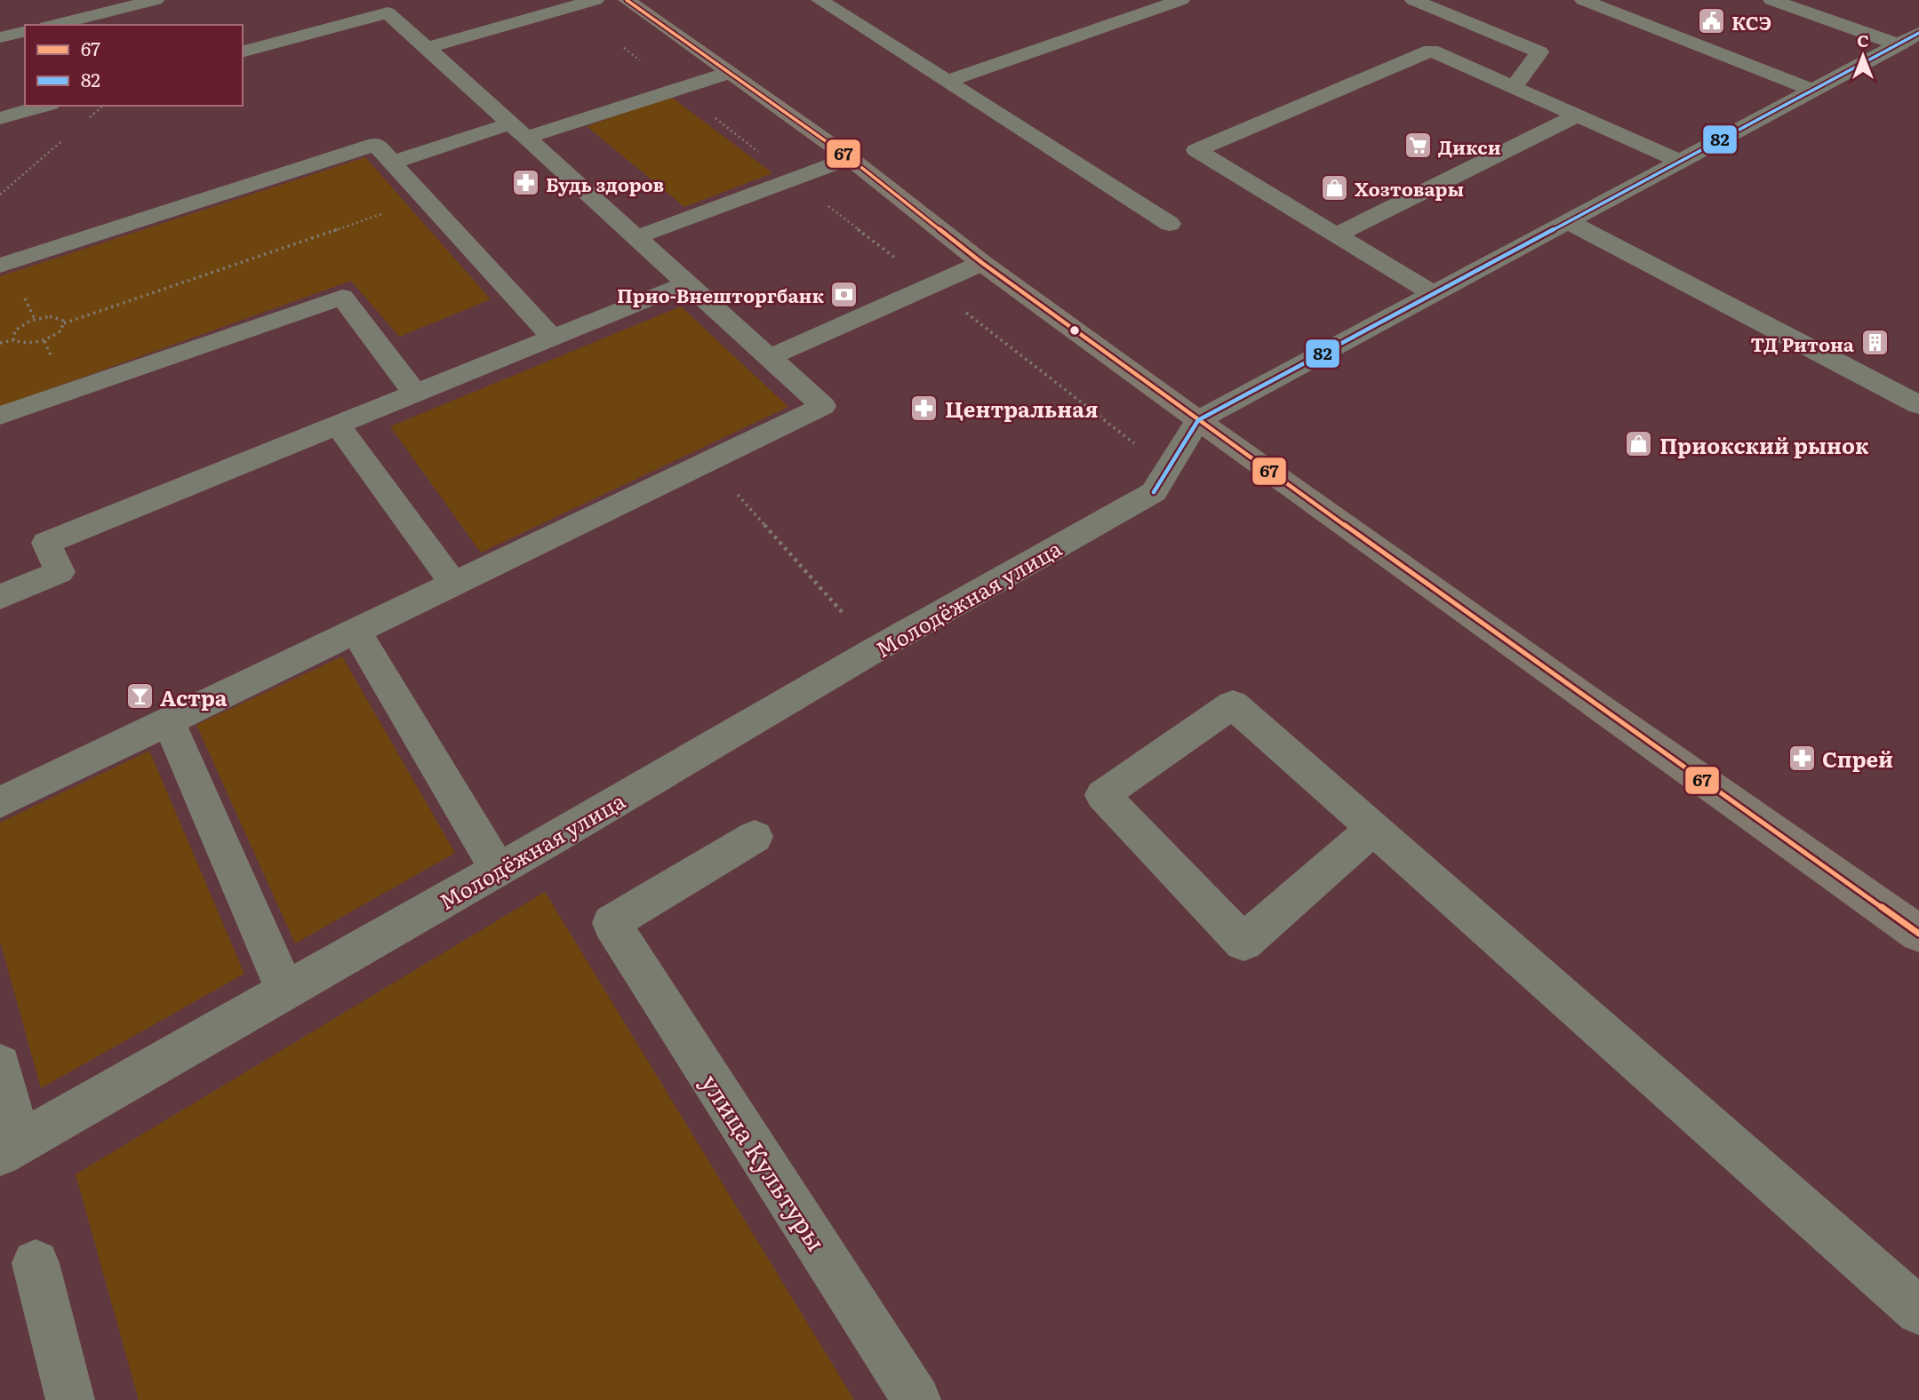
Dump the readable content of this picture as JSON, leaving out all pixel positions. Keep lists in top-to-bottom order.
{
  "streets": {
    "street": ["Молодёжная улица", "улица Культуры"]
  },
  "places": {
    "public building": ["КСЭ"],
    "supermarket": ["Дикси"],
    "pharmacy": ["Будь здоров", "Центральная", "Спрей"],
    "shop": ["Хозтовары", "Приокский рынок"],
    "bank": ["Прио-Внешторгбанк"],
    "building": ["ТД Ритона"],
    "bar": ["Астра"]
  },
  "lines": ["transit line 67", "transit line 82"],
  "legend": ["67", "82"],
  "north": "top"
}
